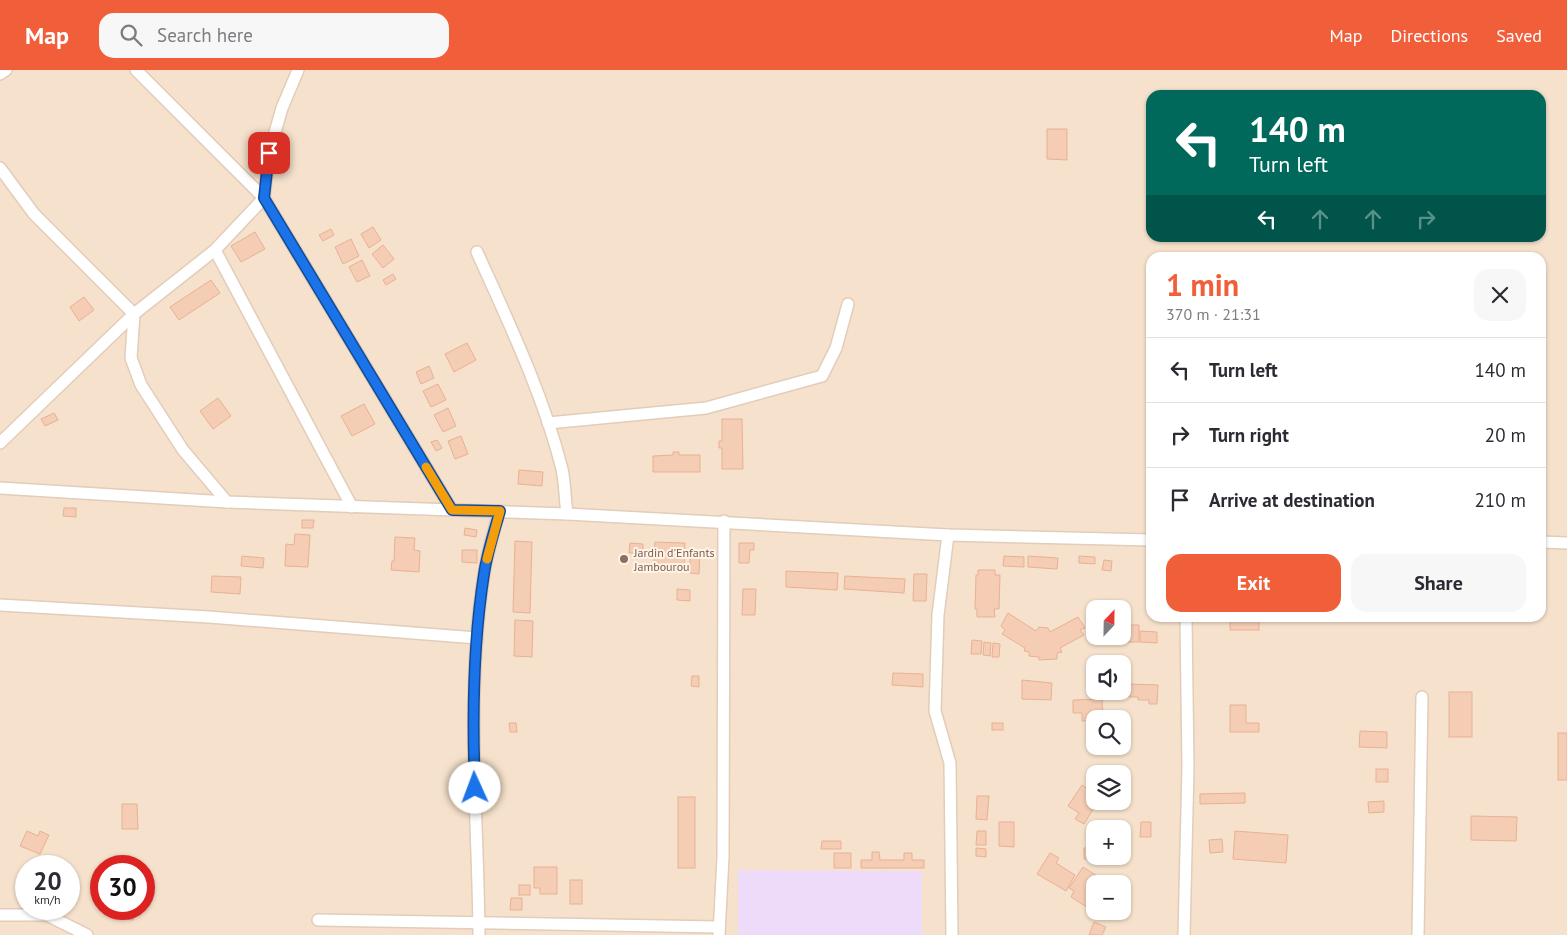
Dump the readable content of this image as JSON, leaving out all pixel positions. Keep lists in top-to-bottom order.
{
  "places": ["Jardin d'Enfants Jambourou"],
  "north": "top",
  "page": {
    "header": "Map",
    "search": "Search here",
    "nav": ["Map", "Directions", "Saved"],
    "turn": ["140 m", "Turn left"],
    "heading": ["1 min", "370 m · 21:31"],
    "list": [
      {
        "name": "Turn left",
        "value": "140 m"
      },
      {
        "name": "Turn right",
        "value": "20 m"
      },
      {
        "name": "Arrive at destination",
        "value": "210 m"
      }
    ],
    "buttons": ["Exit", "Share"],
    "map_buttons": ["+", "−"],
    "speed": "20 km/h",
    "limit": "30"
  }
}
